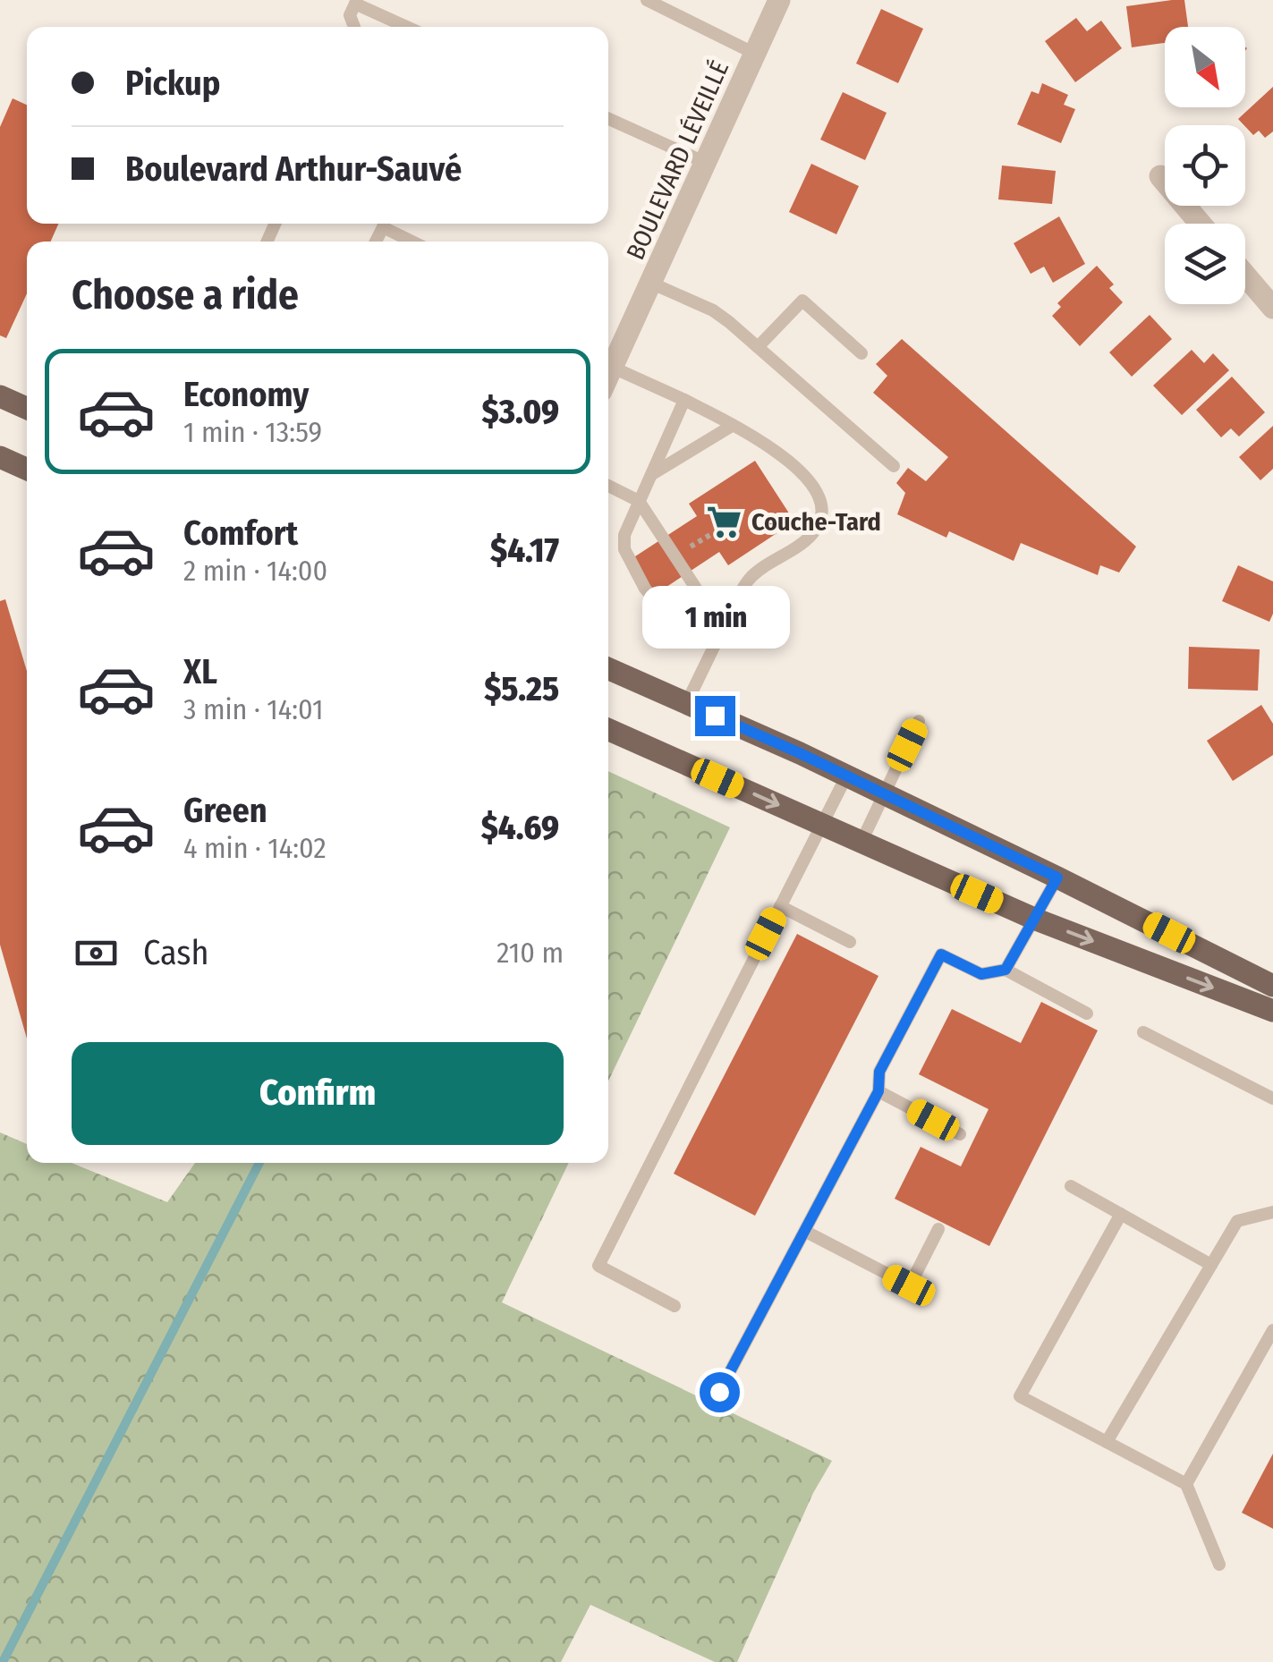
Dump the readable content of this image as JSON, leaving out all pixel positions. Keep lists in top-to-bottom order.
{
  "streets": {
    "street": ["BOULEVARD LÉVEILLÉ"]
  },
  "places": {
    "supermarket": ["Couche-Tard"]
  },
  "north": "bottom right",
  "page": {
    "banner": ["Pickup", "Boulevard Arthur-Sauvé"],
    "heading": "Choose a ride",
    "list": [
      {
        "name": "Economy",
        "note": "1 min · 13:59",
        "value": "$3.09"
      },
      {
        "name": "Comfort",
        "note": "2 min · 14:00",
        "value": "$4.17"
      },
      {
        "name": "XL",
        "note": "3 min · 14:01",
        "value": "$5.25"
      },
      {
        "name": "Green",
        "note": "4 min · 14:02",
        "value": "$4.69"
      }
    ],
    "bubble": "1 min",
    "pay": ["Cash", "210 m"],
    "buttons": "Confirm"
  }
}
